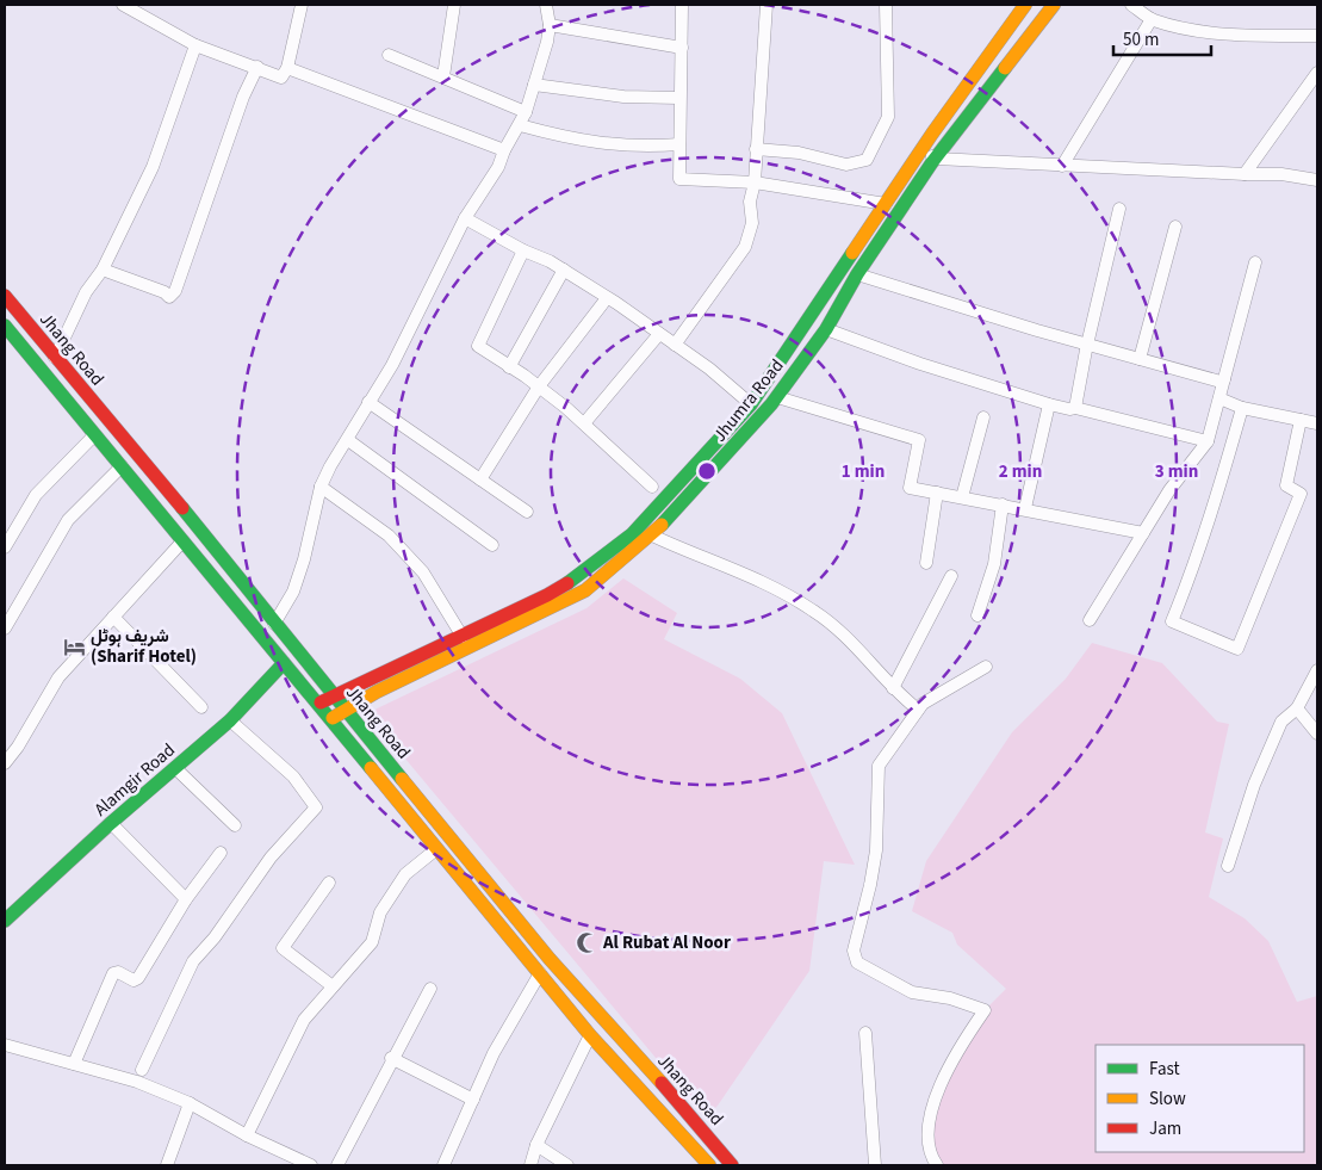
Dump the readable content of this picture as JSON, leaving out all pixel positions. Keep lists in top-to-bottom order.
{
  "streets": {
    "main road": ["Jhang Road", "Jhumra Road", "Alamgir Road"]
  },
  "crossings": [
    ["Jhang Road", "Jhumra Road"],
    ["Jhang Road", "Alamgir Road"]
  ],
  "places": {
    "hotel": ["شریف ہوٹل (Sharif Hotel)"],
    "mosque": ["Al Rubat Al Noor"]
  },
  "legend": ["Fast", "Slow", "Jam"],
  "scale_bar": "50 m",
  "rings": ["1 min", "2 min", "3 min"]
}
